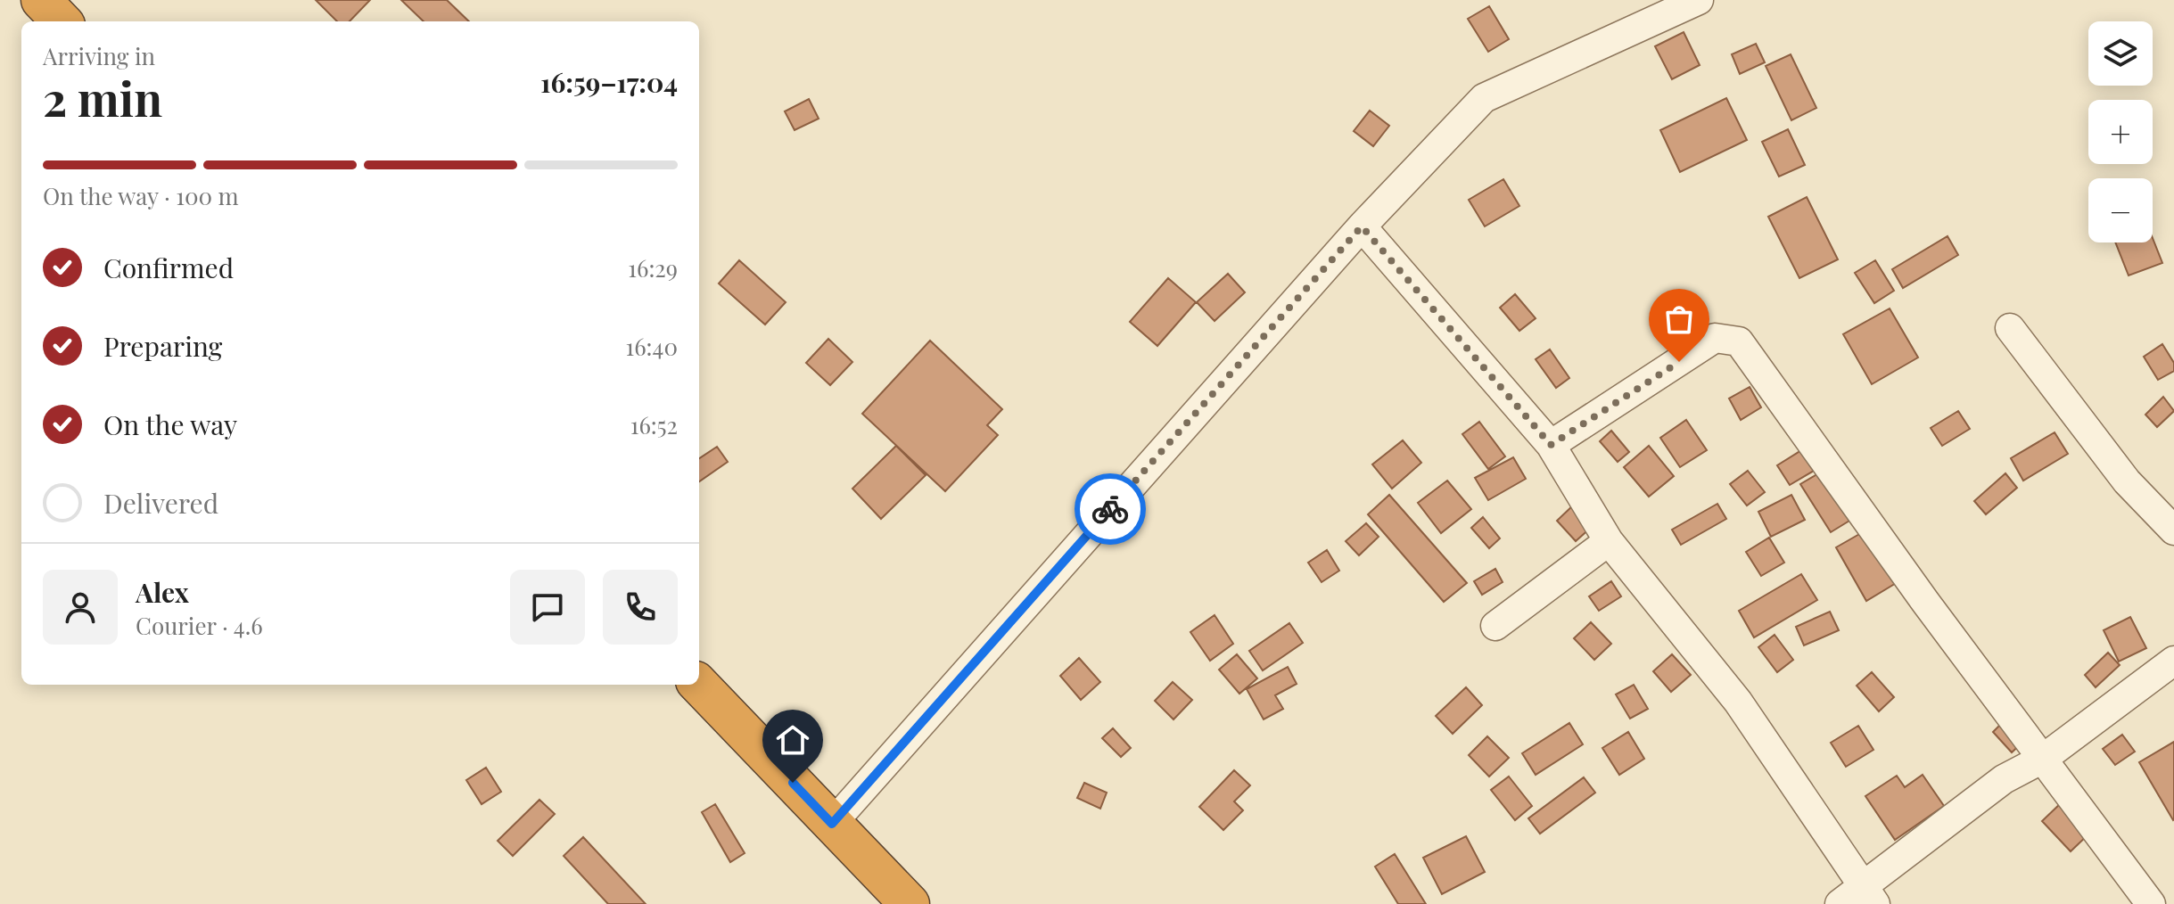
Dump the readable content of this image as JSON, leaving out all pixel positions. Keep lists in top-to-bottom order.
{
  "page": {
    "map_buttons": ["+", "−"],
    "heading": ["2 min", "Arriving in", "16:59–17:04"],
    "panel": ["Alex", "Courier · 4.6"],
    "bar": "On the way · 100 m",
    "list": [
      ["Confirmed", "16:29"],
      ["Preparing", "16:40"],
      ["On the way", "16:52"],
      "Delivered"
    ]
  }
}
